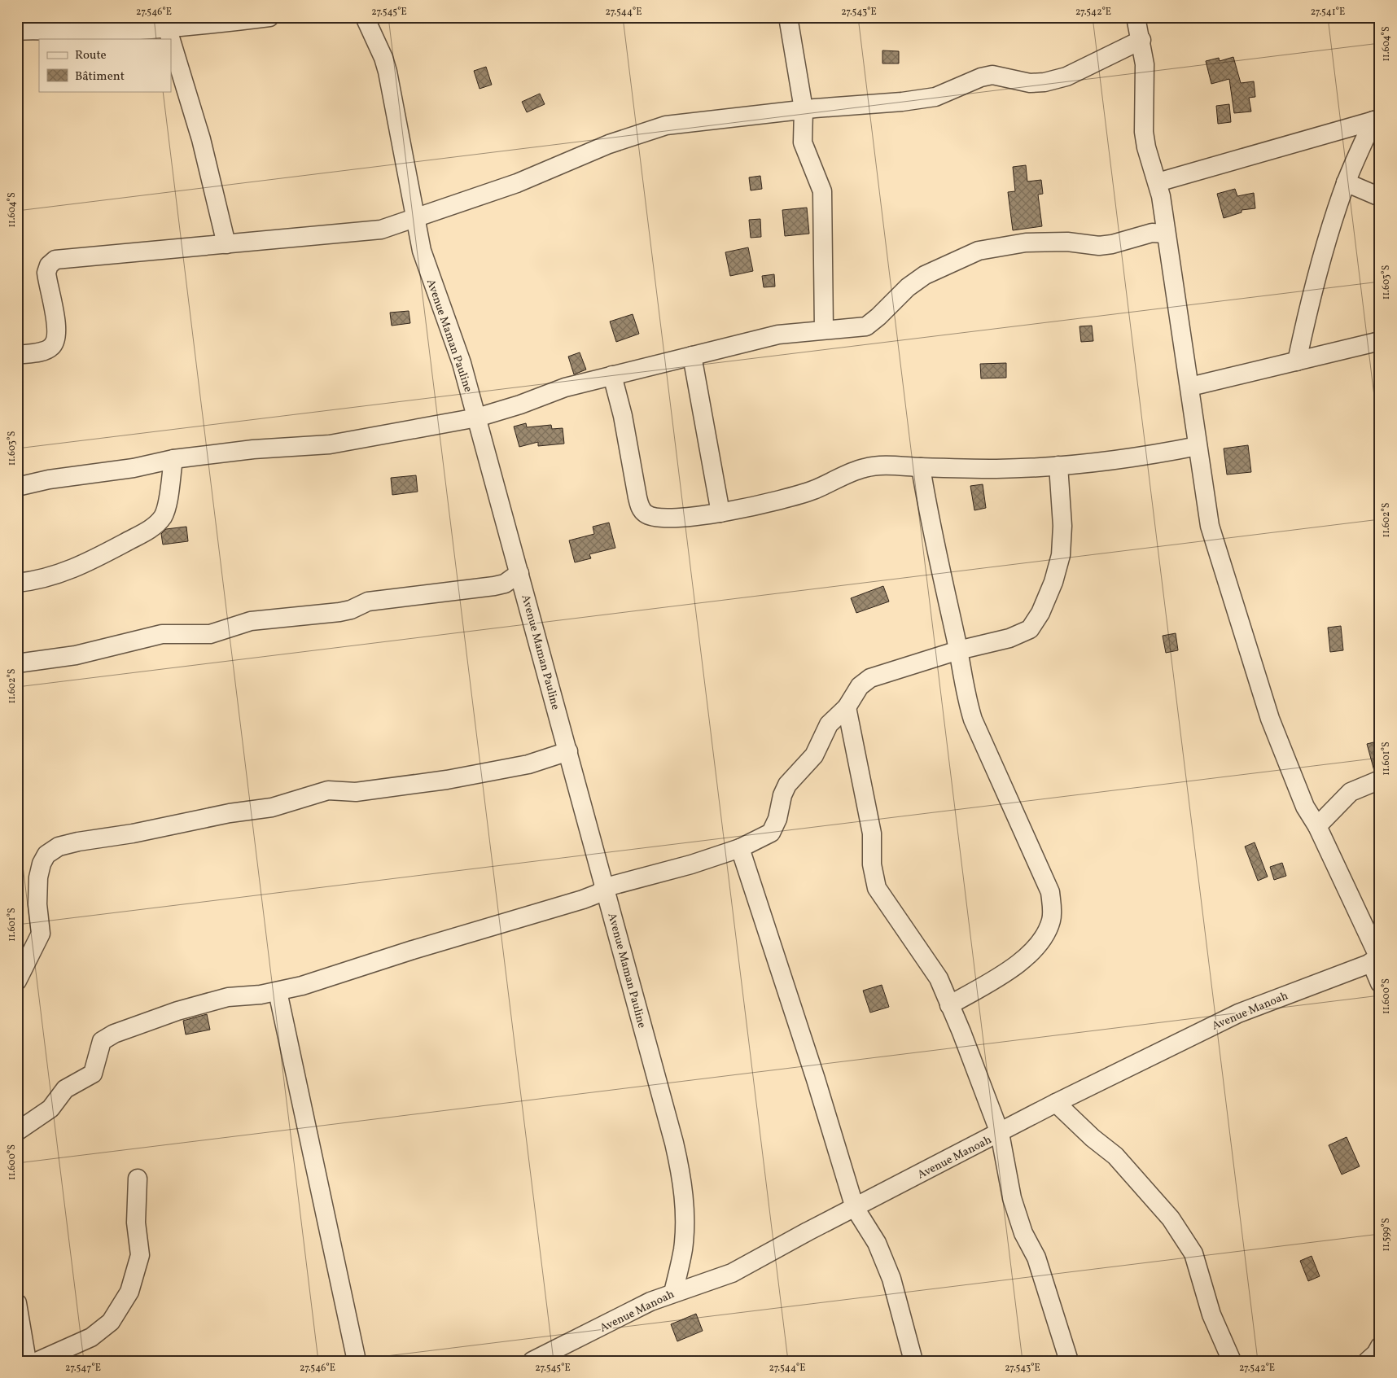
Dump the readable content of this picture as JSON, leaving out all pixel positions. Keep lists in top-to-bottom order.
{
  "streets": {
    "street": ["Avenue Maman Pauline", "Avenue Manoah"]
  },
  "crossings": [
    ["Avenue Maman Pauline", "Avenue Manoah"]
  ],
  "legend": ["Route", "Bâtiment"],
  "coordinates": [
    "27.546°E",
    "27.545°E",
    "27.544°E",
    "27.543°E",
    "27.542°E",
    "27.541°E",
    "11.604°S",
    "11.603°S",
    "11.602°S",
    "11.601°S",
    "11.600°S",
    "11.599°S",
    "27.547°E"
  ]
}
